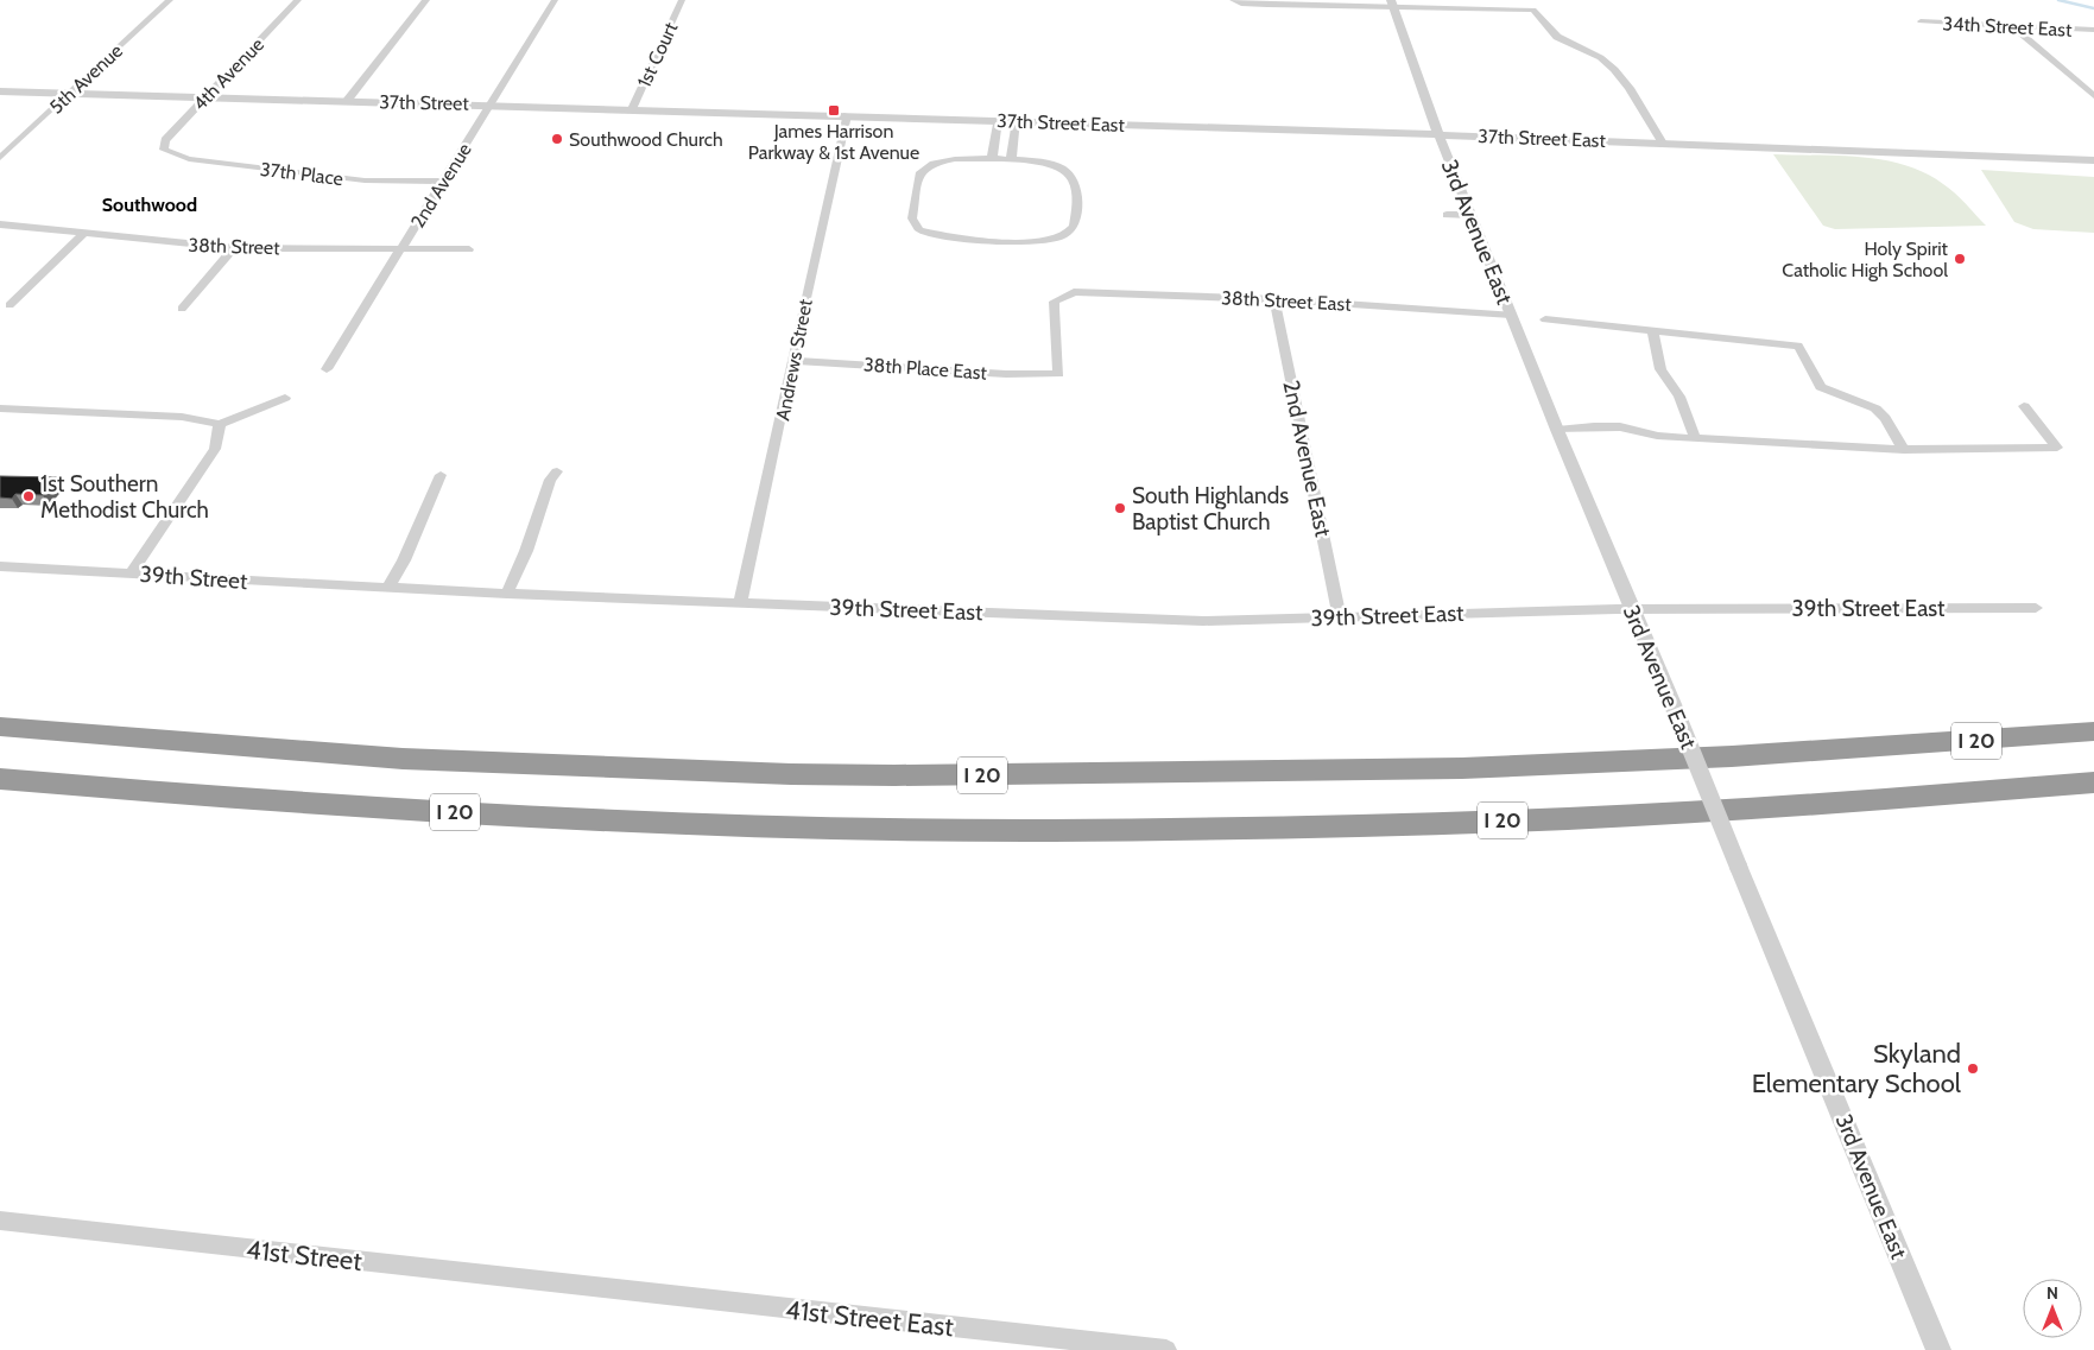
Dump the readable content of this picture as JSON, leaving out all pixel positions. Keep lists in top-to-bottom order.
{
  "streets": {
    "highway": ["I 20"],
    "street": [
      "34th Street East",
      "1st Court",
      "4th Avenue",
      "5th Avenue",
      "37th Street",
      "37th Street East",
      "37th Place",
      "2nd Avenue",
      "3rd Avenue East",
      "38th Street",
      "38th Street East",
      "Andrews Street",
      "38th Place East",
      "2nd Avenue East",
      "39th Street",
      "39th Street East",
      "41st Street",
      "41st Street East"
    ]
  },
  "crossings": [
    ["1st Court", "37th Street"],
    ["4th Avenue", "37th Street"],
    ["4th Avenue", "37th Place"],
    ["5th Avenue", "37th Street"],
    ["37th Street", "37th Street East"],
    ["37th Street", "2nd Avenue"],
    ["37th Street", "Andrews Street"],
    ["37th Street East", "3rd Avenue East"],
    ["37th Street East", "Andrews Street"],
    ["37th Place", "2nd Avenue"],
    ["2nd Avenue", "38th Street"],
    ["3rd Avenue East", "38th Street East"],
    ["3rd Avenue East", "39th Street East"],
    ["38th Street East", "38th Place East"],
    ["38th Street East", "2nd Avenue East"],
    ["Andrews Street", "38th Place East"],
    ["Andrews Street", "39th Street"],
    ["Andrews Street", "39th Street East"],
    ["2nd Avenue East", "39th Street East"],
    ["39th Street", "39th Street East"],
    ["41st Street", "41st Street East"]
  ],
  "districts": ["Southwood"],
  "places": {
    "transit": ["James Harrison Parkway & 1st Avenue"],
    "other": [
      "Southwood Church",
      "Holy Spirit Catholic High School",
      "1st Southern Methodist Church",
      "South Highlands Baptist Church",
      "Skyland Elementary School"
    ]
  },
  "north": "top"
}
